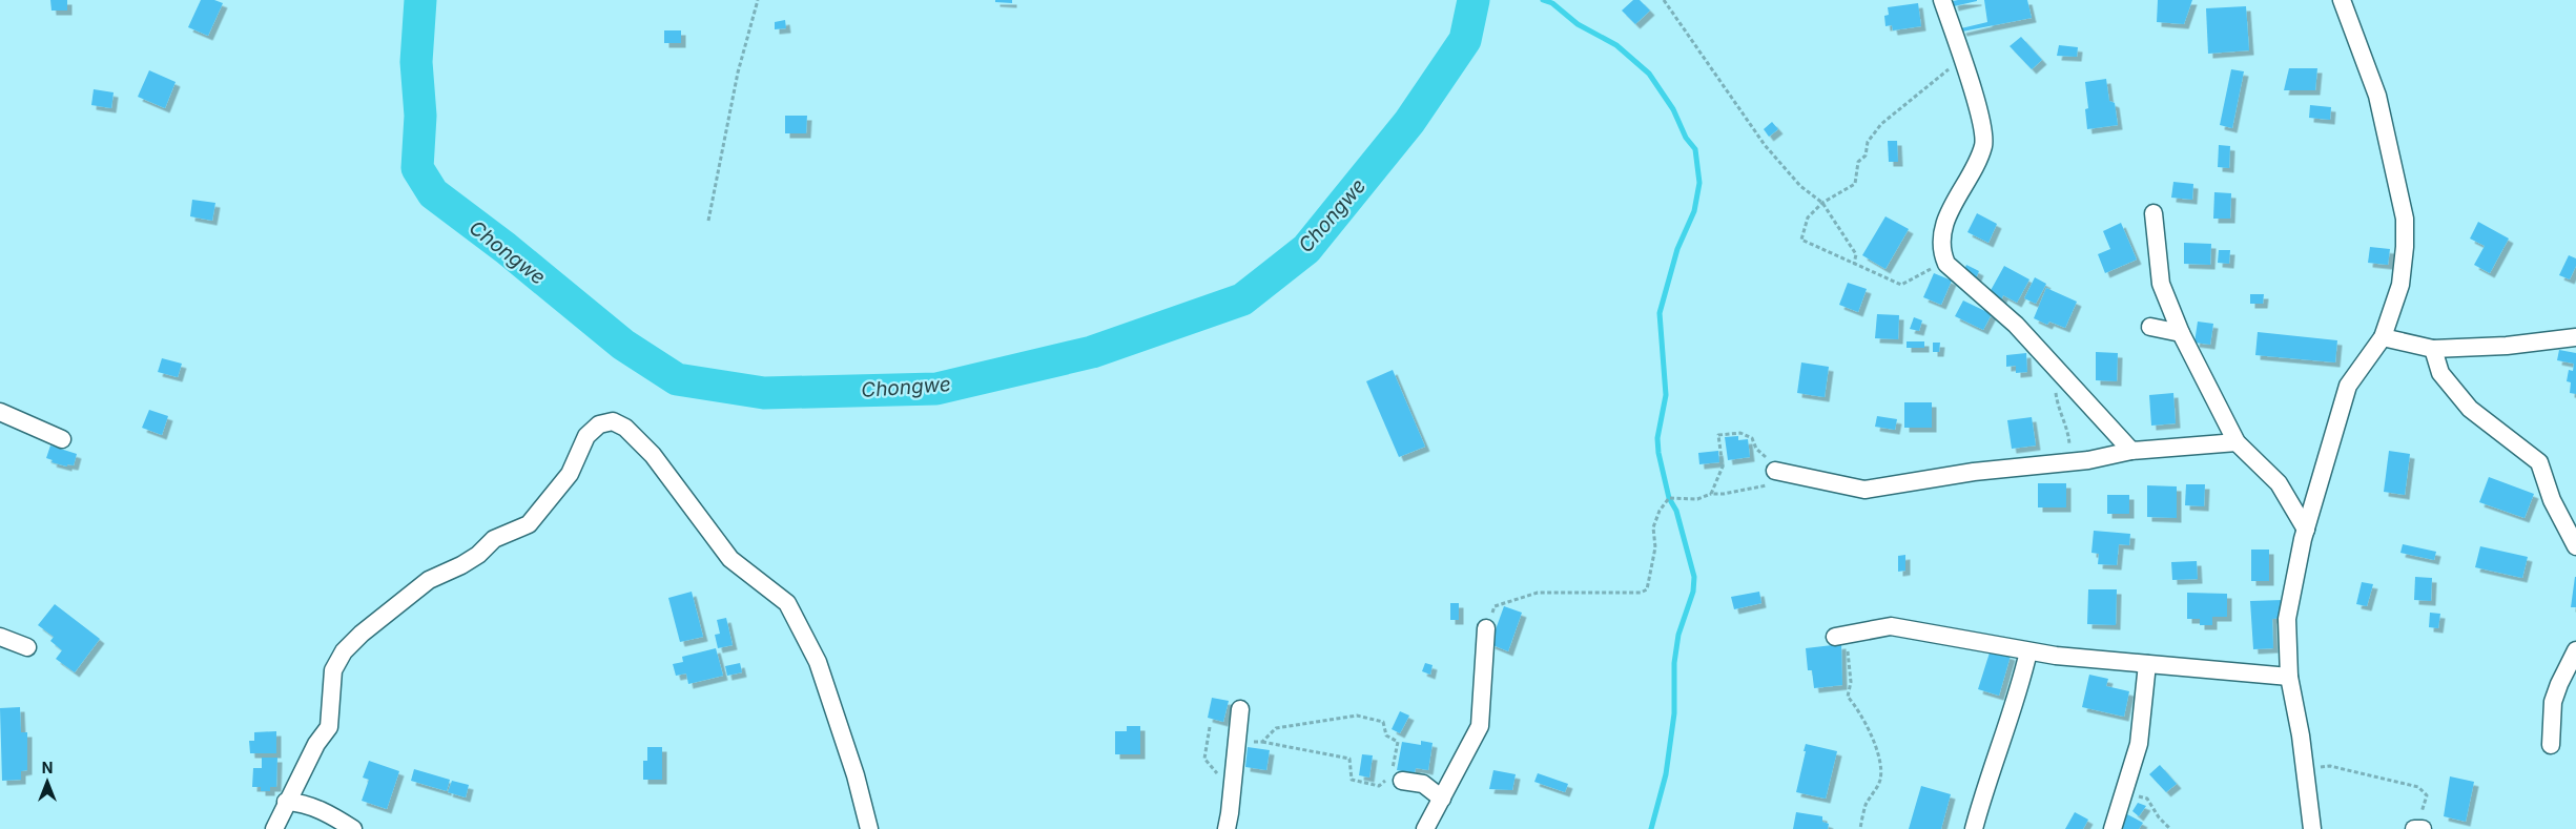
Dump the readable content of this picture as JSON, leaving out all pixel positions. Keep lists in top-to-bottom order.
{
  "water": ["Chongwe"],
  "north": "top"
}
